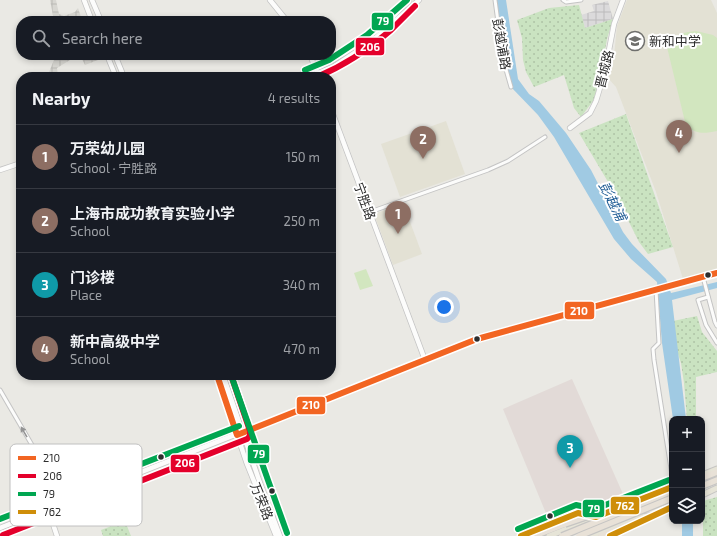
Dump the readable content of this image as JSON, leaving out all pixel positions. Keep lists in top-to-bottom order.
{
  "streets": {
    "street": [
      "彭越浦路",
      "晋城路",
      "宁胜路",
      "万荣路"
    ]
  },
  "water": ["彭越浦"],
  "places": {
    "school or university": ["新和中学"]
  },
  "lines": [
    "transit line 79",
    "transit line 206",
    "transit line 210",
    "transit line 762"
  ],
  "legend": [
    "210",
    "206",
    "79",
    "762"
  ],
  "page": {
    "search": "Search here",
    "heading": ["Nearby", "4 results"],
    "pins": [
      "4",
      "2",
      "1",
      "3"
    ],
    "list": [
      {
        "mark": "1",
        "name": "万荣幼儿园",
        "note": "School · 宁胜路",
        "value": "150 m"
      },
      {
        "mark": "2",
        "name": "上海市成功教育实验小学",
        "note": "School",
        "value": "250 m"
      },
      {
        "mark": "3",
        "name": "门诊楼",
        "note": "Place",
        "value": "340 m"
      },
      {
        "mark": "4",
        "name": "新中高级中学",
        "note": "School",
        "value": "470 m"
      }
    ],
    "map_buttons": ["+", "−"]
  }
}
